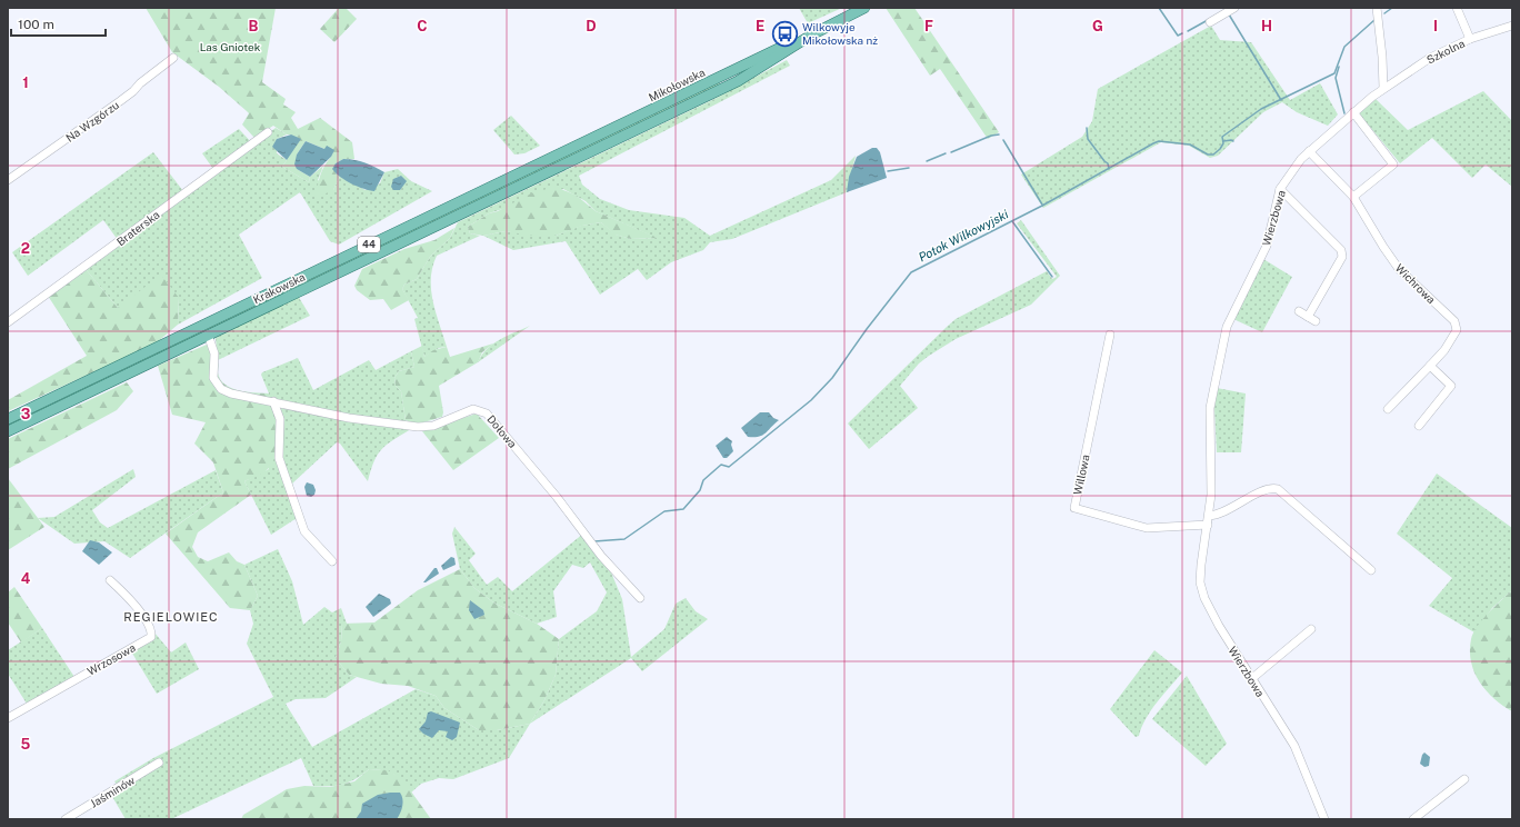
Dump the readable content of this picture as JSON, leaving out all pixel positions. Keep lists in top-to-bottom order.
{
  "streets": {
    "main road": ["Mikołowska", "44", "Krakowska"],
    "street": [
      "Szkolna",
      "Na Wzgórzu",
      "Wierzbowa",
      "Braterska",
      "Wichrowa",
      "Dołowa",
      "Willowa",
      "Wrzosowa",
      "Jaśminów"
    ]
  },
  "crossings": [
    ["Szkolna", "Wierzbowa"],
    ["Mikołowska", "Krakowska"],
    ["Wierzbowa", "Wichrowa"],
    ["Wierzbowa", "Willowa"],
    ["Krakowska", "Dołowa"]
  ],
  "districts": ["REGIELOWIEC"],
  "water": ["Potok Wilkowyjski"],
  "parks": ["Las Gniotek"],
  "places": {
    "bus stop": ["Wilkowyje Mikołowska nż"]
  },
  "scale_bar": "100 m",
  "grid": {
    "columns": [
      "B",
      "C",
      "D",
      "E",
      "F",
      "G",
      "H",
      "I"
    ],
    "rows": [
      "1",
      "2",
      "3",
      "4",
      "5"
    ]
  }
}
